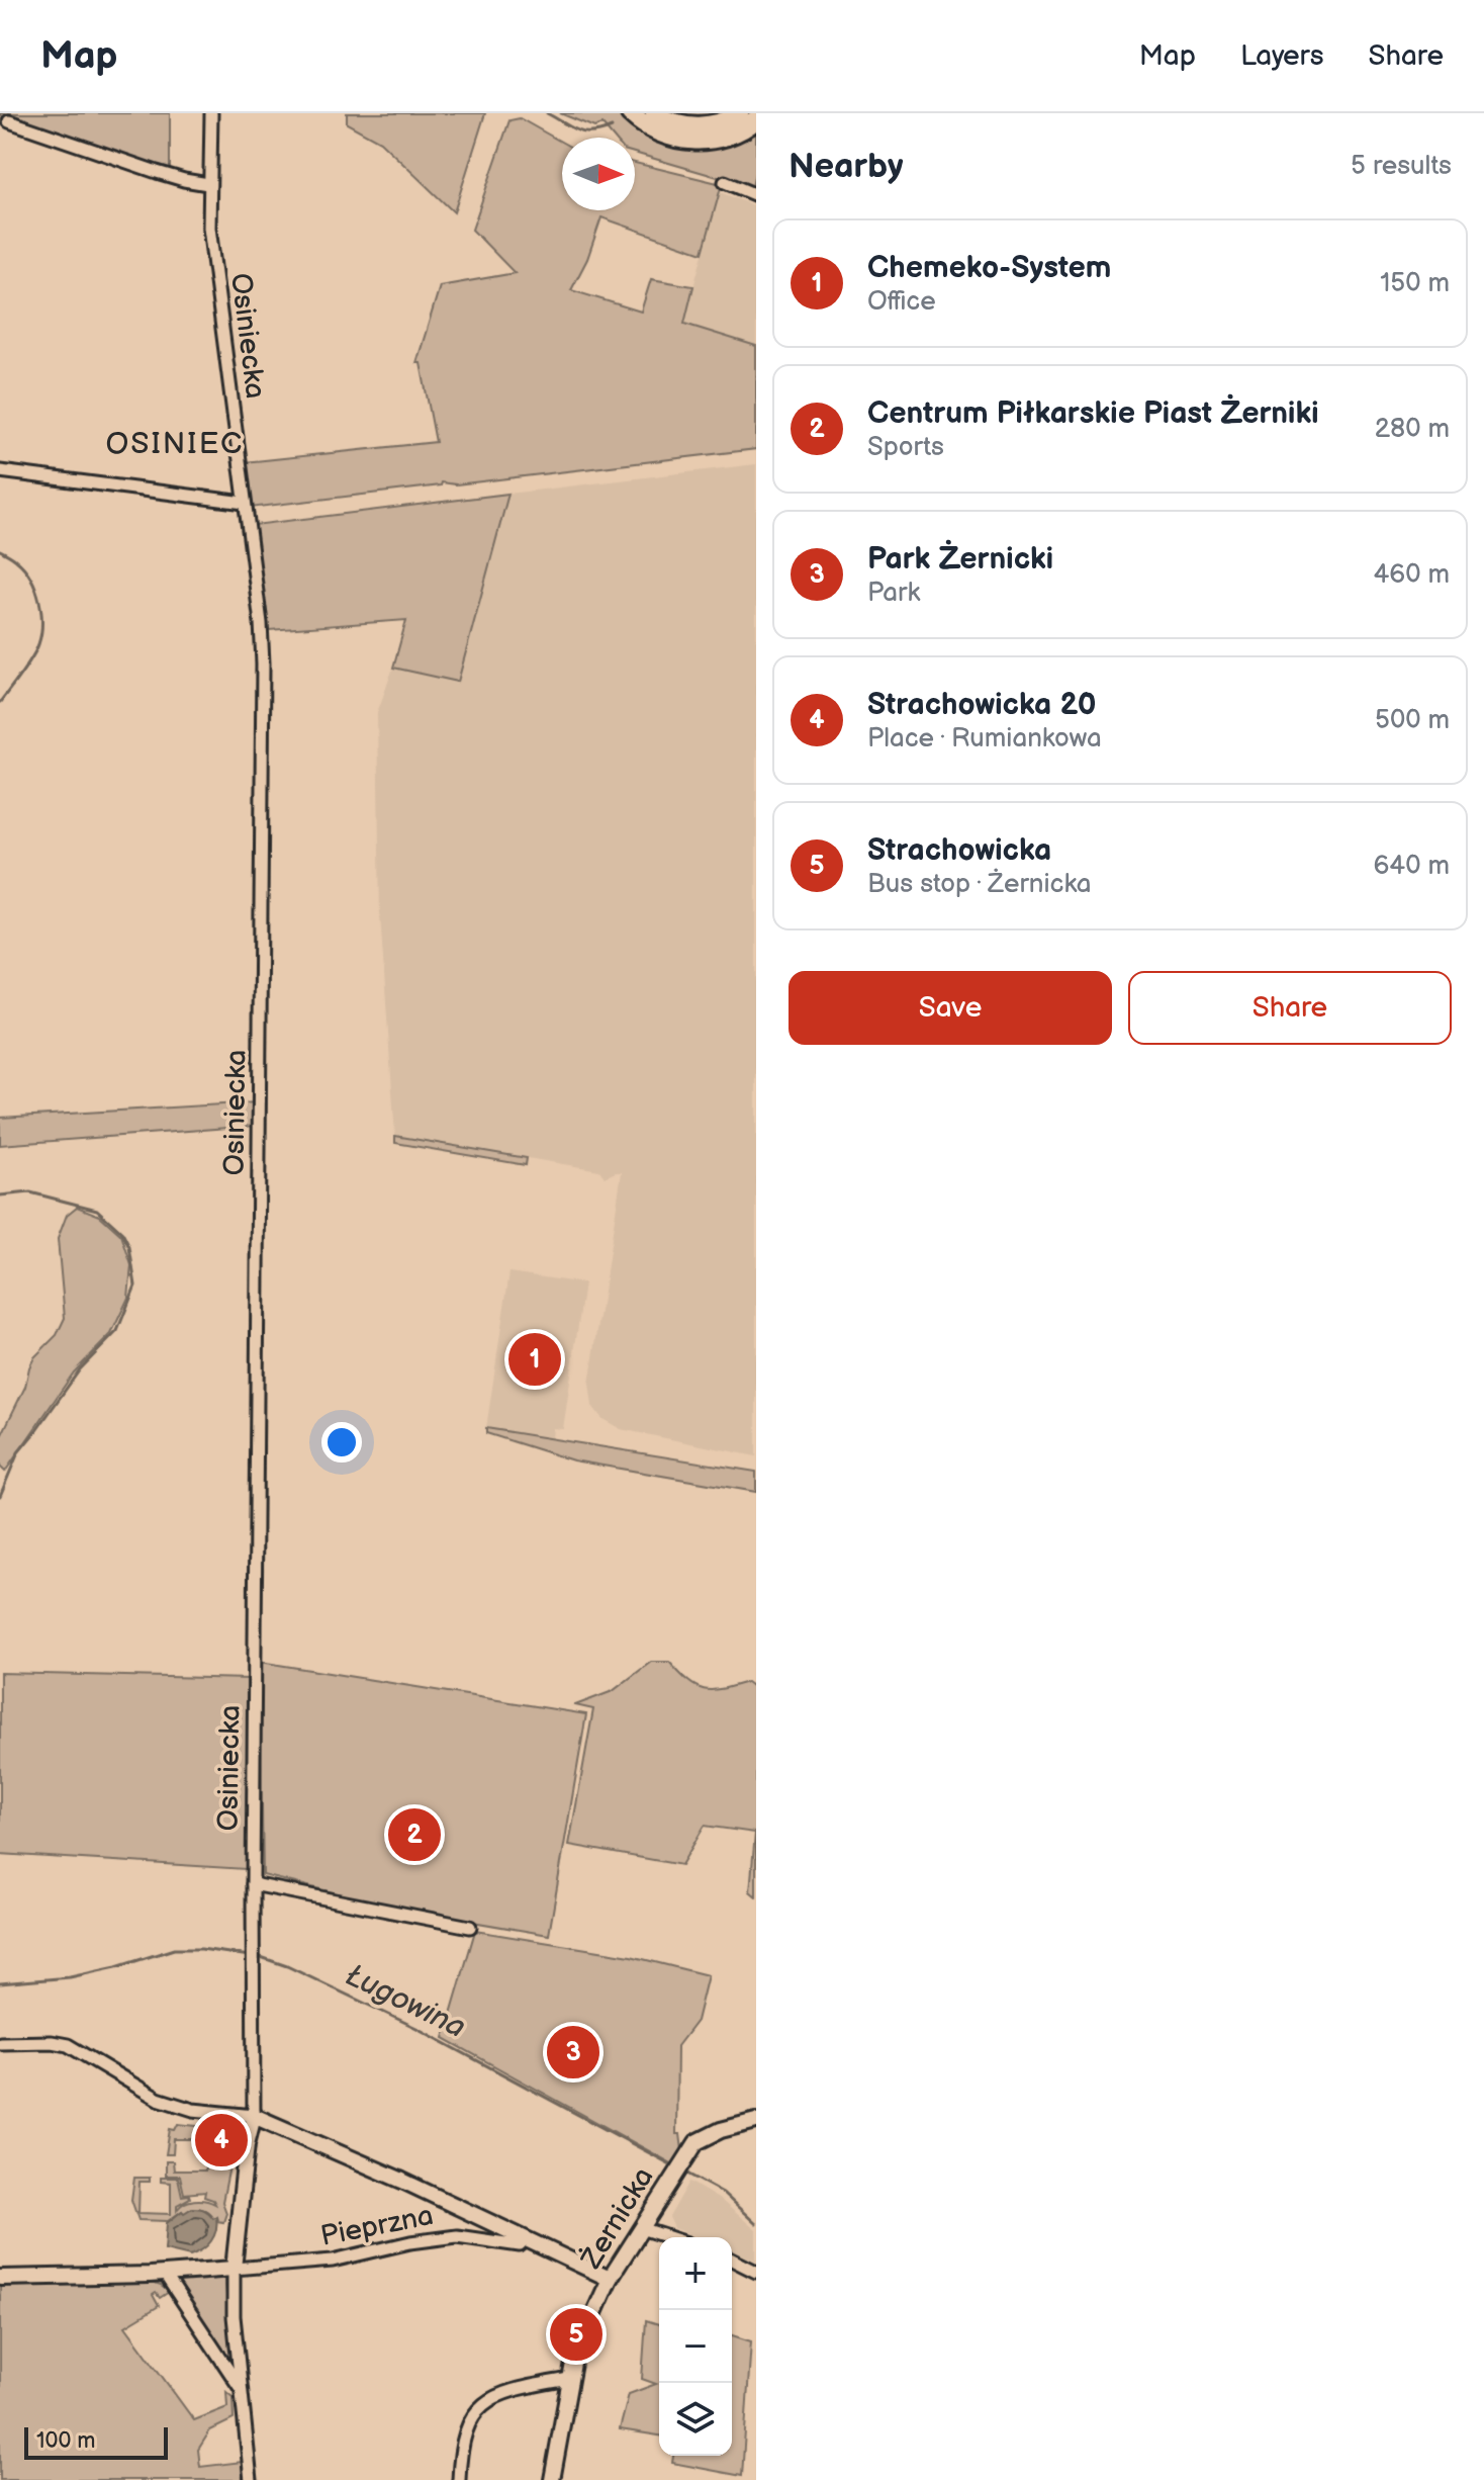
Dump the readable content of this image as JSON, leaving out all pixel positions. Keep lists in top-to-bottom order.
{
  "streets": {
    "street": ["Osiniecka", "Żernicka", "Pieprzna"]
  },
  "districts": ["OSINIEC"],
  "water": ["Ługowina"],
  "scale_bar": "100 m",
  "north": "right",
  "page": {
    "header": "Map",
    "nav": ["Map", "Layers", "Share"],
    "heading": ["Nearby", "5 results"],
    "list": [
      {
        "mark": "1",
        "name": "Chemeko-System",
        "note": "Office",
        "value": "150 m"
      },
      {
        "mark": "2",
        "name": "Centrum Piłkarskie Piast Żerniki",
        "note": "Sports",
        "value": "280 m"
      },
      {
        "mark": "3",
        "name": "Park Żernicki",
        "note": "Park",
        "value": "460 m"
      },
      {
        "mark": "4",
        "name": "Strachowicka 20",
        "note": "Place · Rumiankowa",
        "value": "500 m"
      },
      {
        "mark": "5",
        "name": "Strachowicka",
        "note": "Bus stop · Żernicka",
        "value": "640 m"
      }
    ],
    "buttons": ["Save", "Share"],
    "pins": [
      "1",
      "2",
      "3",
      "4",
      "5"
    ],
    "map_buttons": ["+", "−"],
    "scale": "100 m"
  }
}
